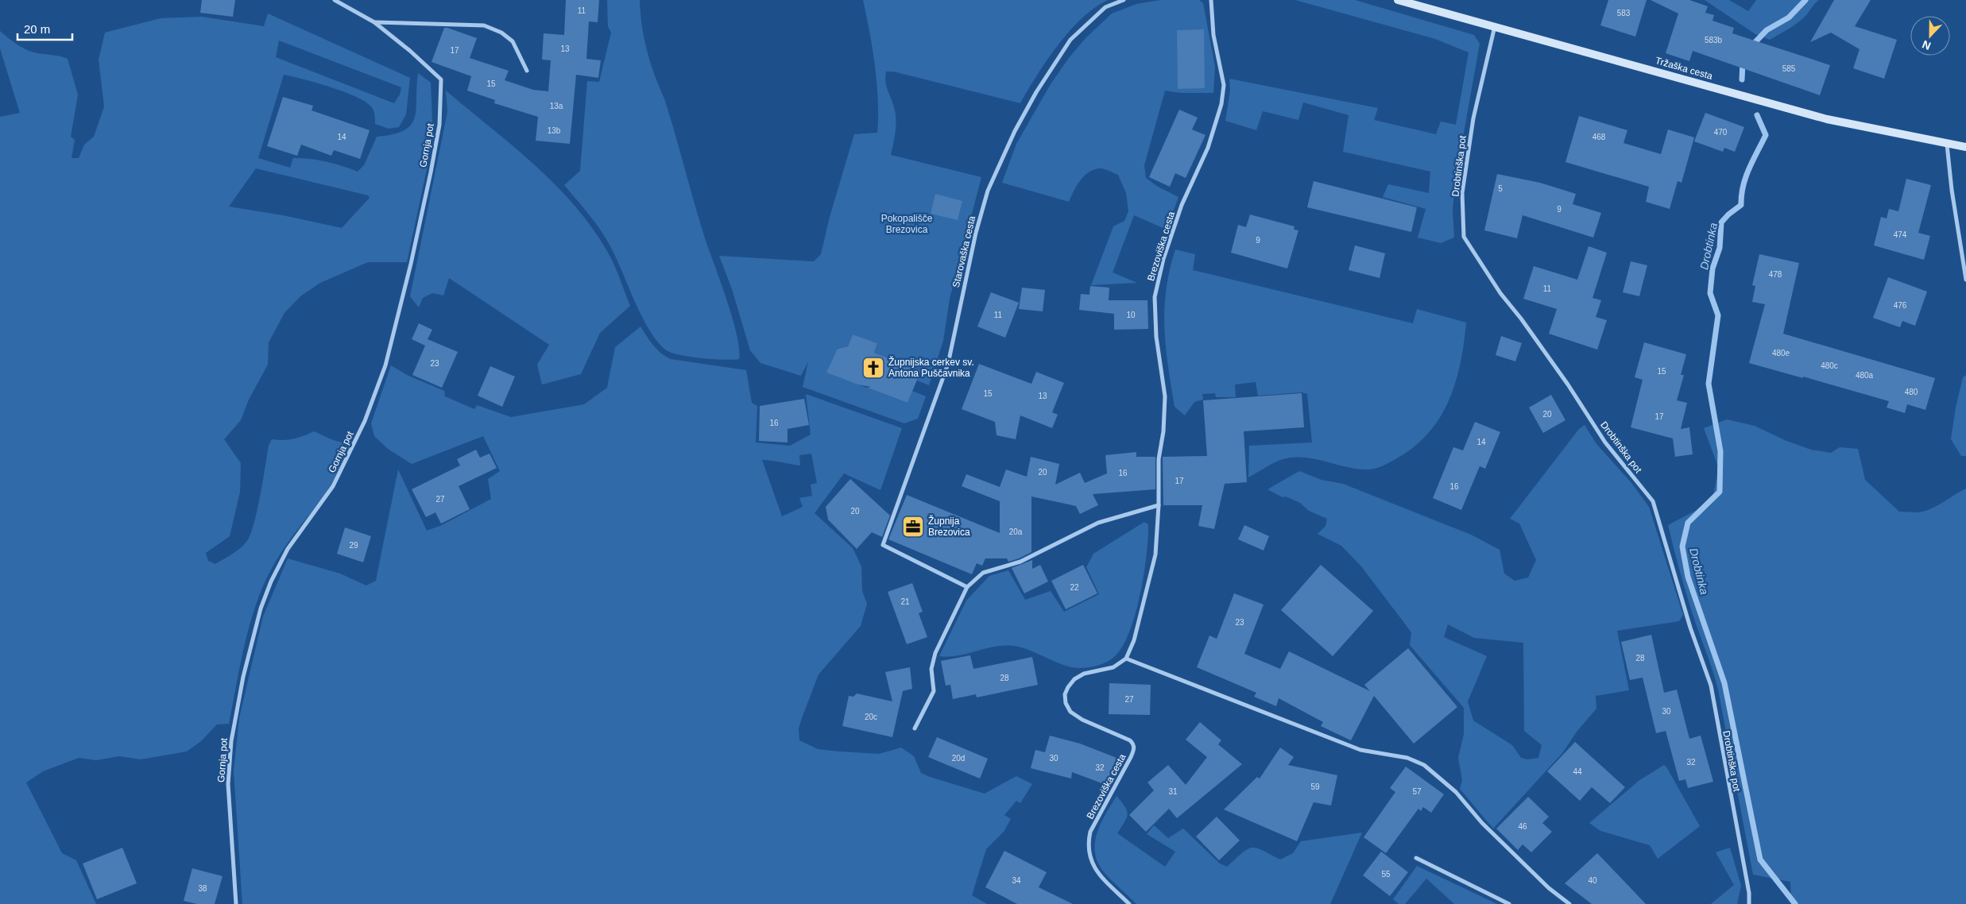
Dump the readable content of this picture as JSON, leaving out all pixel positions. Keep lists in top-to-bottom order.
{
  "streets": {
    "main road": ["Tržaška cesta"],
    "street": [
      "Gornja pot",
      "Drobtinška pot",
      "Brezoviška cesta",
      "Starovaška cesta"
    ]
  },
  "crossings": [
    ["Tržaška cesta", "Drobtinška pot"]
  ],
  "water": ["Drobtinka"],
  "parks": ["Pokopališče Brezovica"],
  "places": {
    "church": ["Župnijska cerkev sv. Antona Puščavnika"],
    "office": ["Župnija Brezovica"]
  },
  "house_numbers": [
    "11",
    "583",
    "583b",
    "13",
    "17",
    "585",
    "15",
    "13a",
    "13b",
    "470",
    "14",
    "468",
    "5",
    "9",
    "474",
    "9",
    "478",
    "11",
    "476",
    "11",
    "10",
    "480e",
    "23",
    "480c",
    "15",
    "480a",
    "480",
    "15",
    "13",
    "20",
    "17",
    "16",
    "14",
    "20",
    "16",
    "17",
    "16",
    "27",
    "20",
    "20a",
    "29",
    "22",
    "21",
    "23",
    "28",
    "28",
    "27",
    "30",
    "20c",
    "20d",
    "30",
    "32",
    "32",
    "44",
    "59",
    "31",
    "57",
    "46",
    "55",
    "34",
    "40",
    "38"
  ],
  "scale_bar": "20 m",
  "north": "bottom"
}
